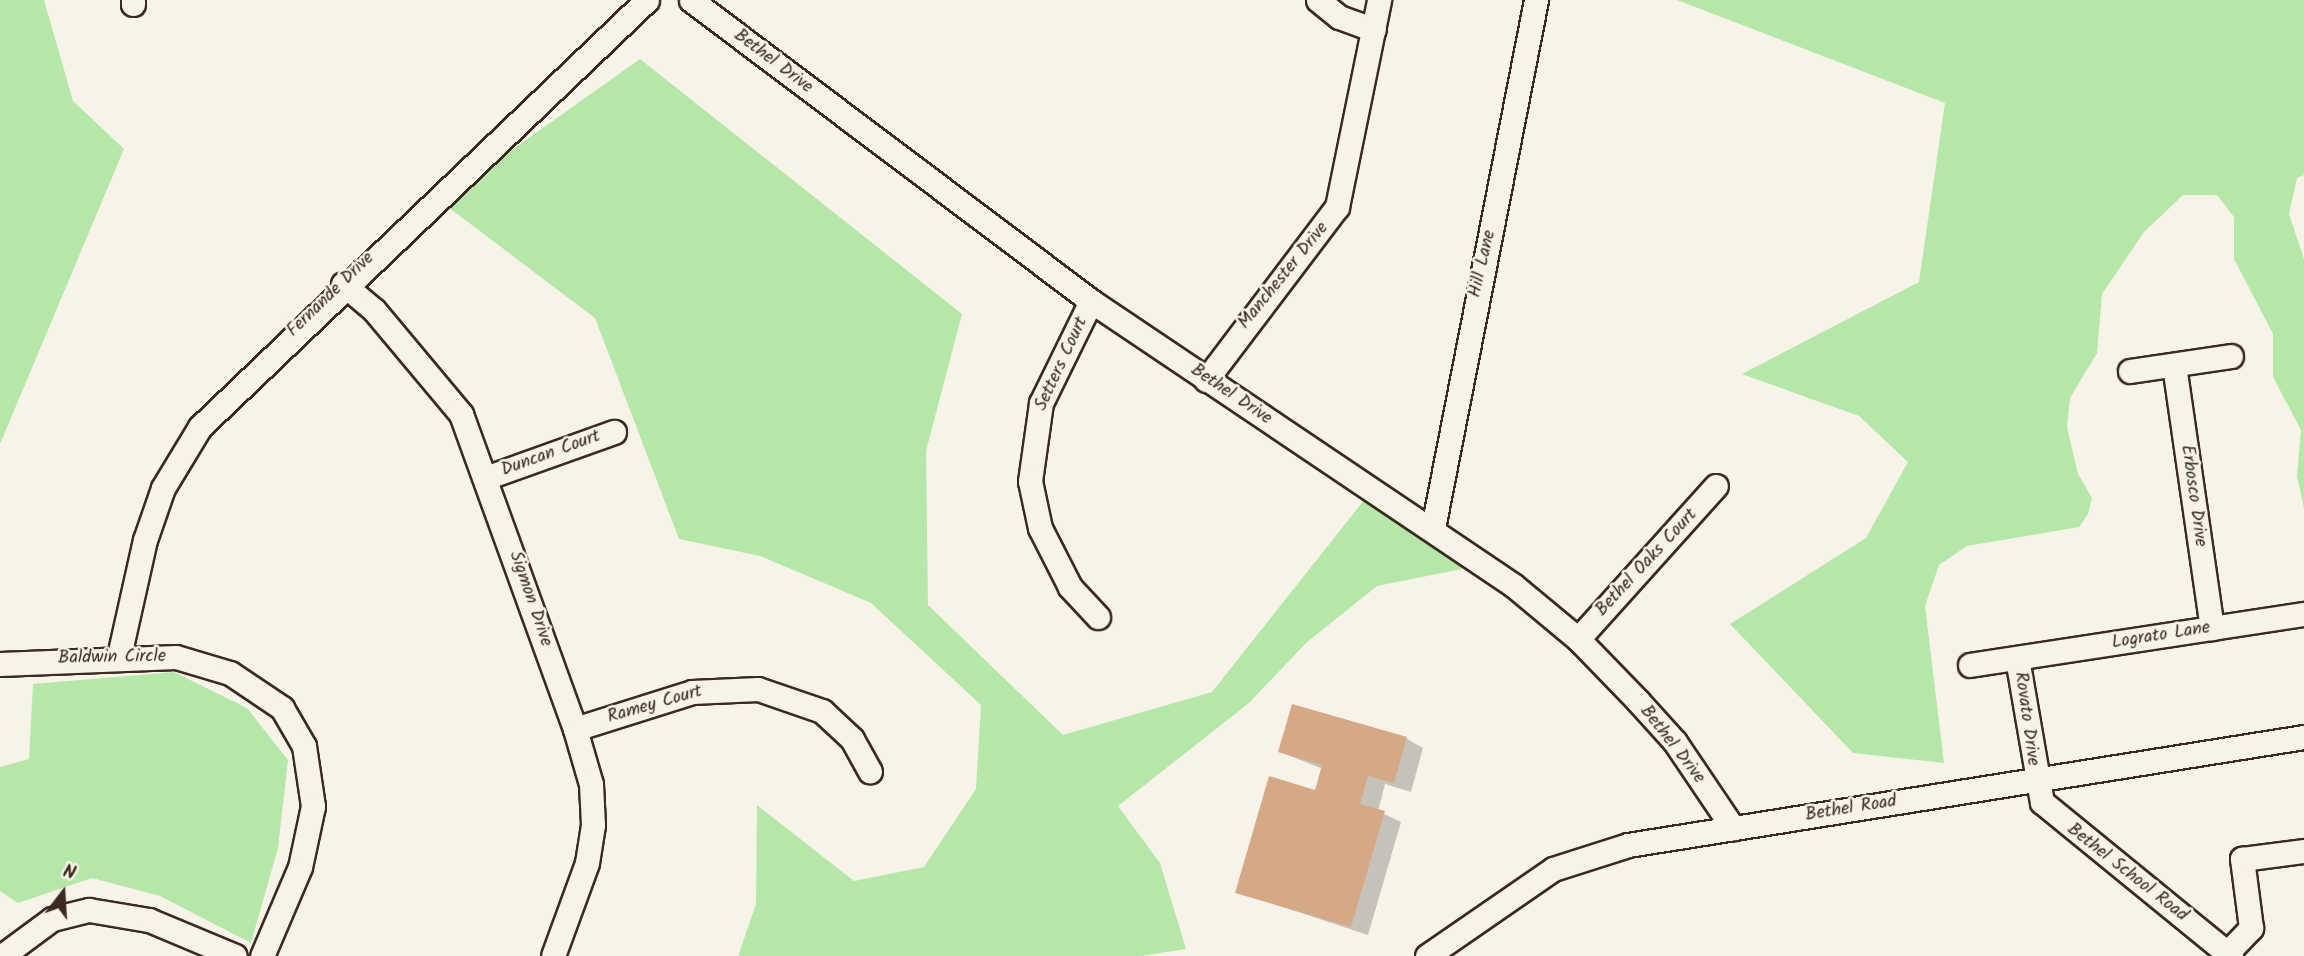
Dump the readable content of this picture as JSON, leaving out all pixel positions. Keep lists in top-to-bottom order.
{
  "streets": {
    "street": [
      "Bethel Drive",
      "Hill Lane",
      "Manchester Drive",
      "Fernande Drive",
      "Setters Court",
      "Duncan Court",
      "Erbosco Drive",
      "Bethel Oaks Court",
      "Sigmon Drive",
      "Lograto Lane",
      "Baldwin Circle",
      "Ramey Court",
      "Rovato Drive",
      "Bethel Road",
      "Bethel School Road"
    ]
  },
  "crossings": [
    ["Bethel Drive", "Hill Lane"],
    ["Bethel Drive", "Manchester Drive"],
    ["Bethel Drive", "Setters Court"],
    ["Bethel Drive", "Bethel Oaks Court"],
    ["Bethel Drive", "Bethel Road"],
    ["Fernande Drive", "Sigmon Drive"],
    ["Fernande Drive", "Baldwin Circle"],
    ["Duncan Court", "Sigmon Drive"],
    ["Erbosco Drive", "Lograto Lane"],
    ["Sigmon Drive", "Ramey Court"],
    ["Lograto Lane", "Rovato Drive"],
    ["Rovato Drive", "Bethel Road"],
    ["Rovato Drive", "Bethel School Road"],
    ["Bethel Road", "Bethel School Road"]
  ],
  "north": "top"
}
